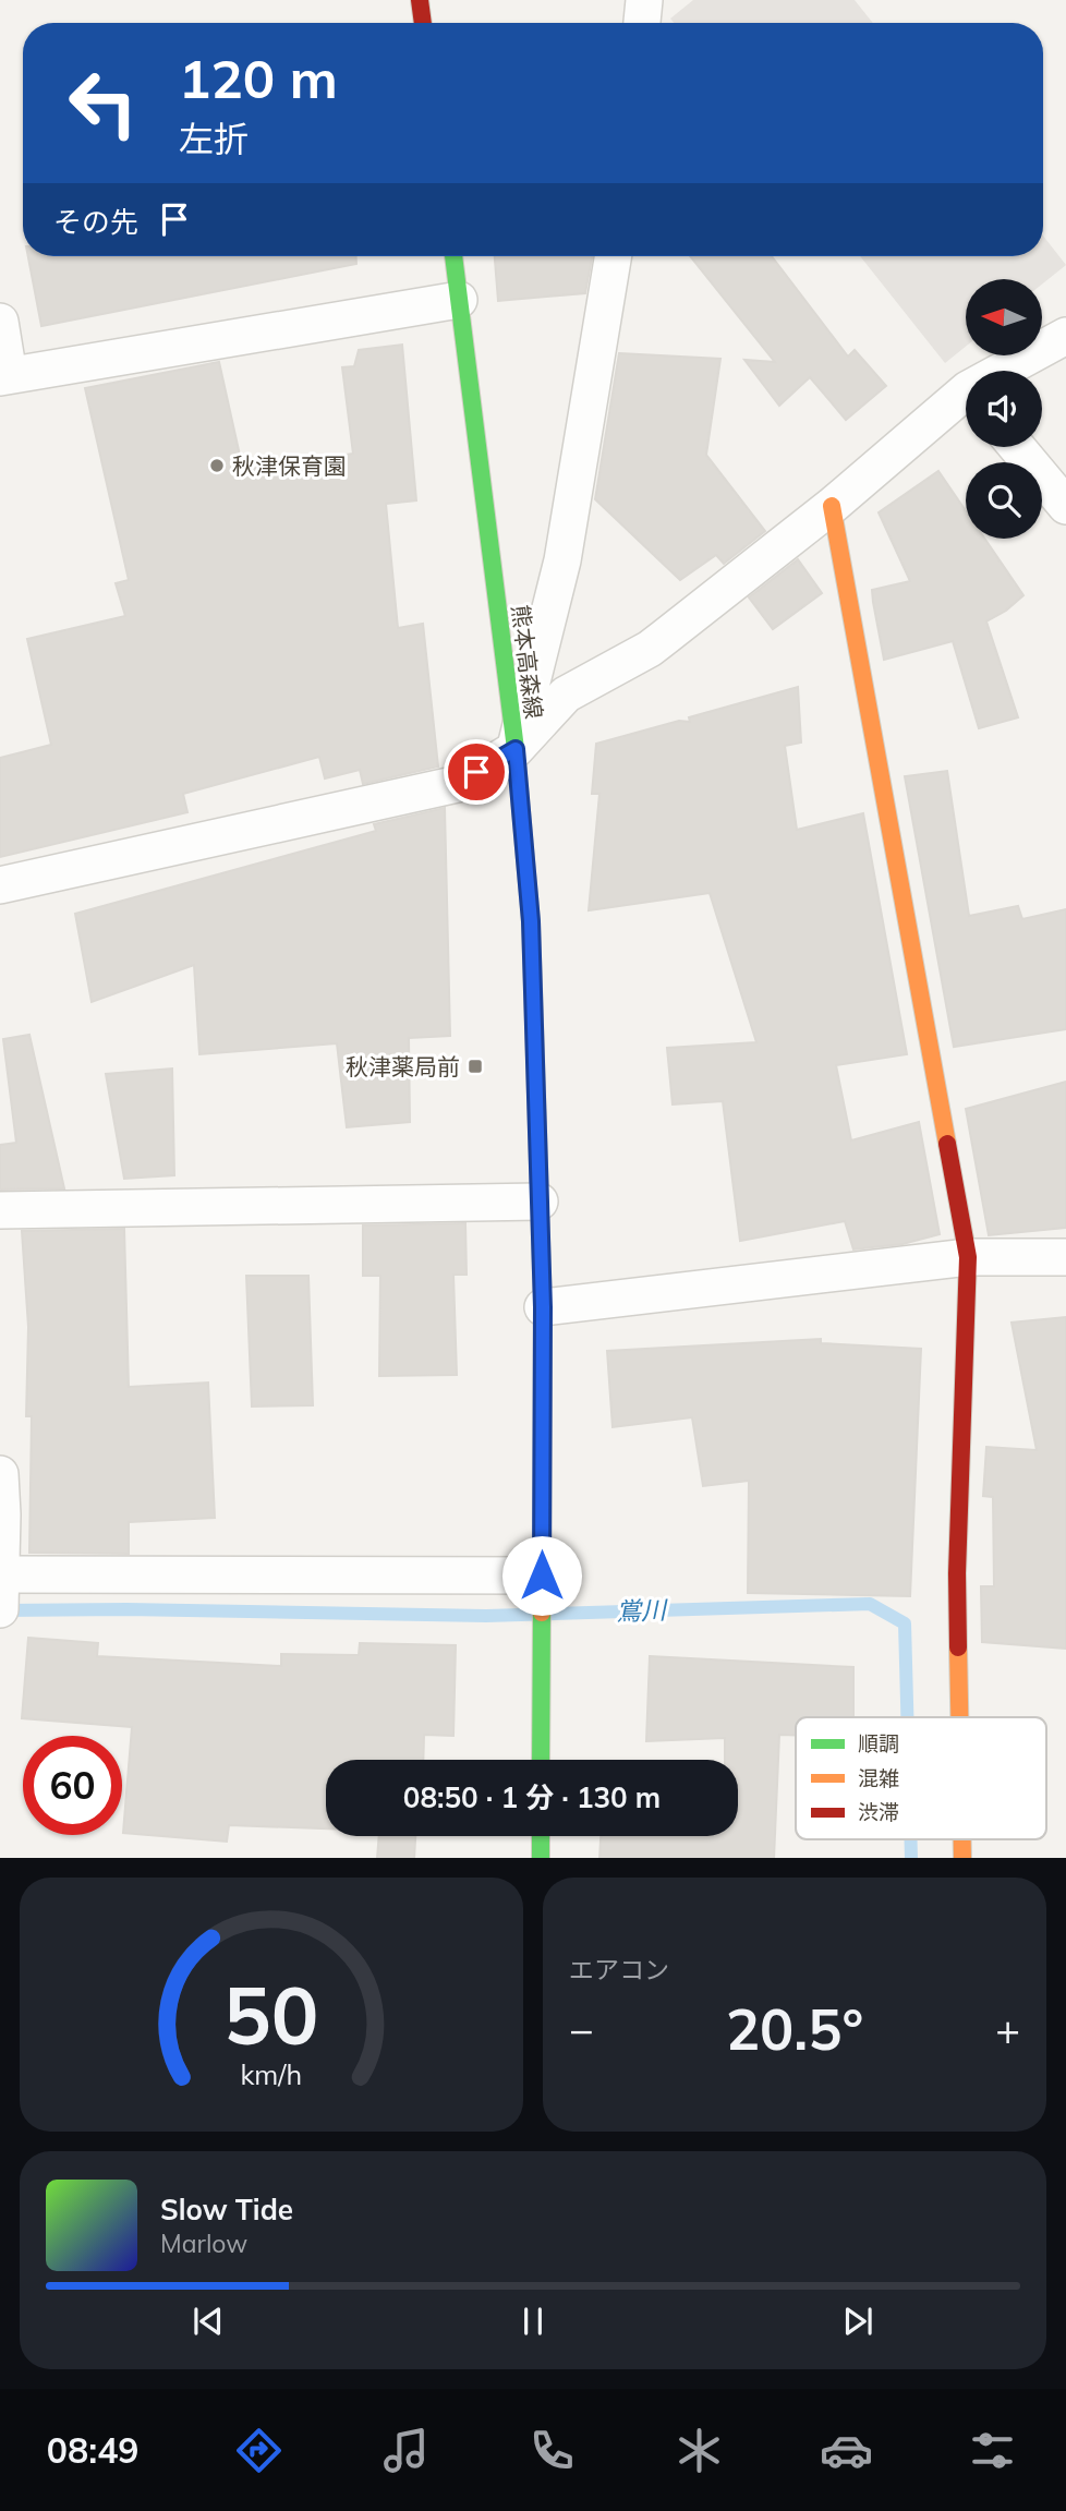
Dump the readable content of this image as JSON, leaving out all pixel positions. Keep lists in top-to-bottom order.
{
  "streets": {
    "main road": ["熊本高森線"]
  },
  "water": ["鴬川"],
  "places": {
    "other": ["秋津保育園"],
    "transit": ["秋津薬局前"]
  },
  "legend": ["順調", "混雑", "渋滞"],
  "north": "left",
  "page": {
    "turn": ["120 m", "左折"],
    "then": "その先",
    "limit": "60",
    "trip": "08:50 · 1 分 · 130 m",
    "tile": "エアコン",
    "heat": ["−", "20.5°", "+"],
    "song": ["Slow Tide", "Marlow"],
    "tabs": "08:49",
    "gauge": ["50", "km/h"]
  }
}
